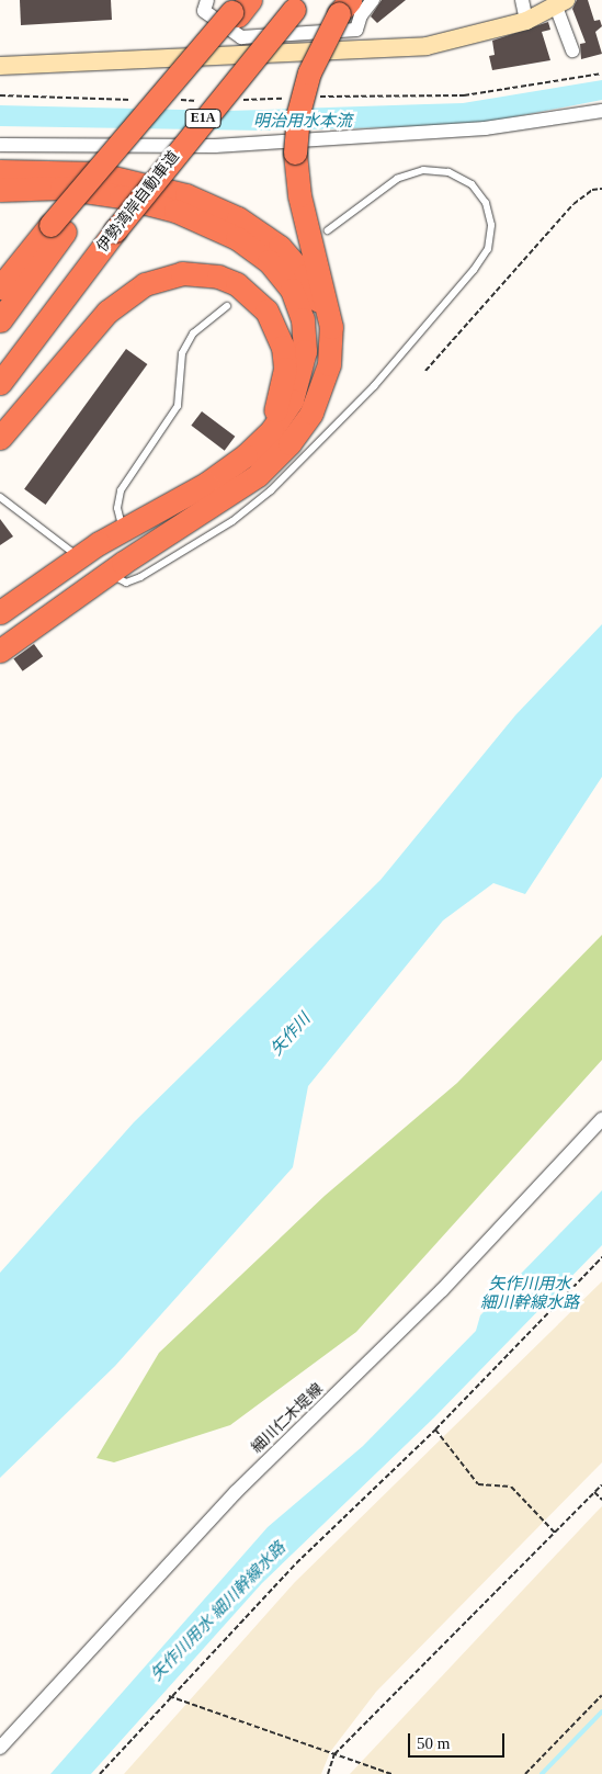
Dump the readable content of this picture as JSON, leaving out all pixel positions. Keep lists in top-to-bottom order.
{
  "streets": {
    "highway": ["E1A", "伊勢湾岸自動車道"],
    "street": ["細川仁木堤線"]
  },
  "water": ["明治用水本流", "矢作川", "矢作川用水 細川幹線水路"],
  "scale_bar": "50 m"
}
